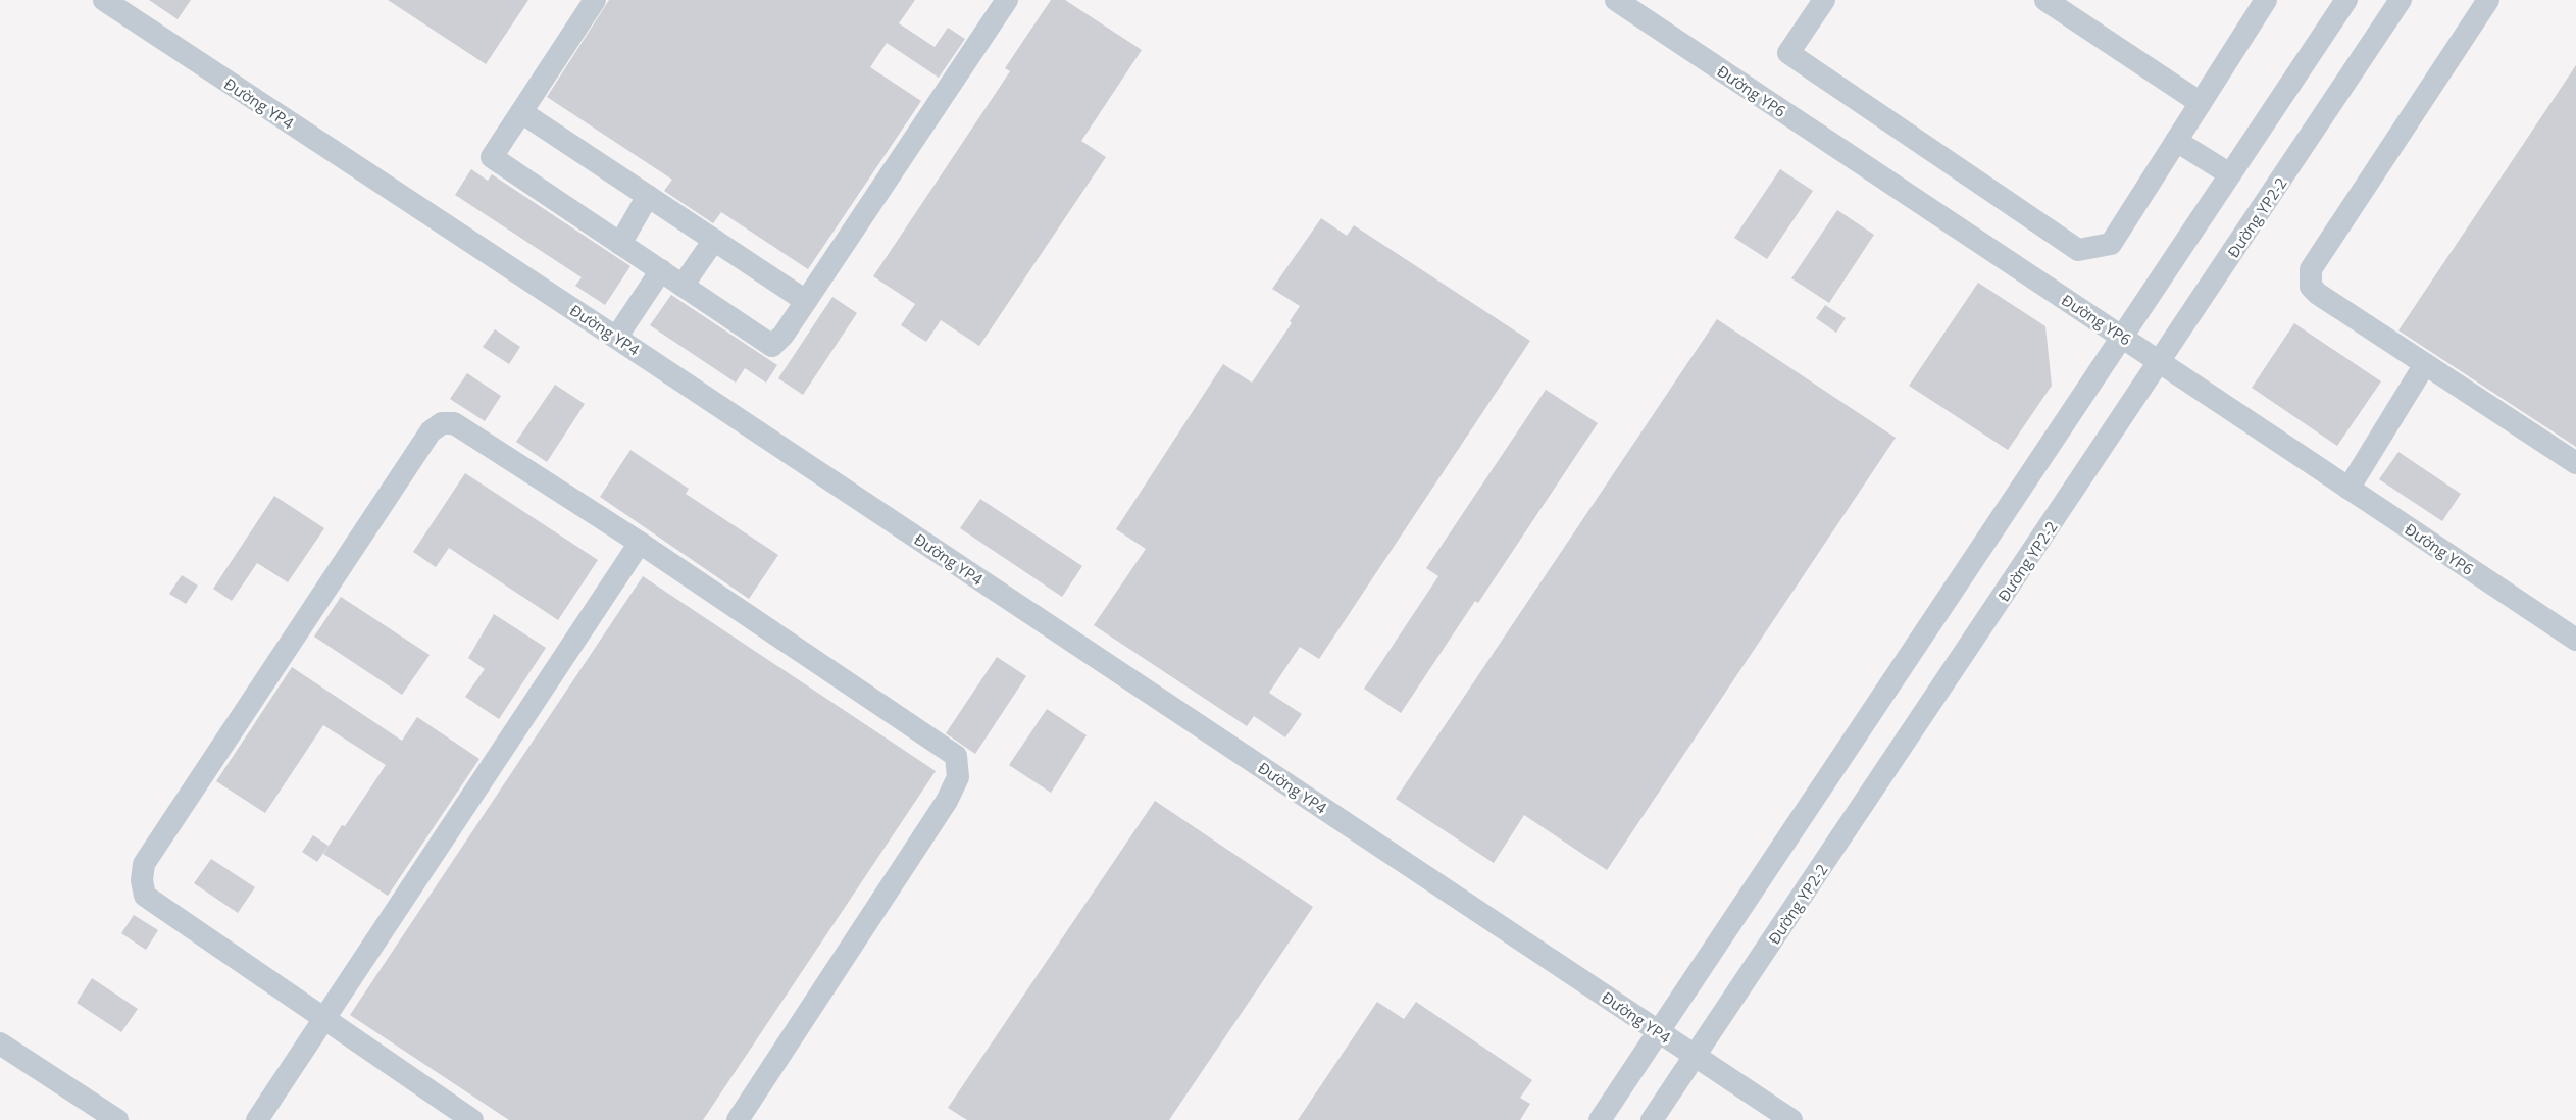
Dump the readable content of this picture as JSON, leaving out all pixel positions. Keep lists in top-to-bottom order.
{
  "streets": {
    "street": ["Đường YP6", "Đường YP4", "Đường YP2-2"]
  },
  "crossings": [
    ["Đường YP6", "Đường YP2-2"],
    ["Đường YP4", "Đường YP2-2"]
  ]
}
